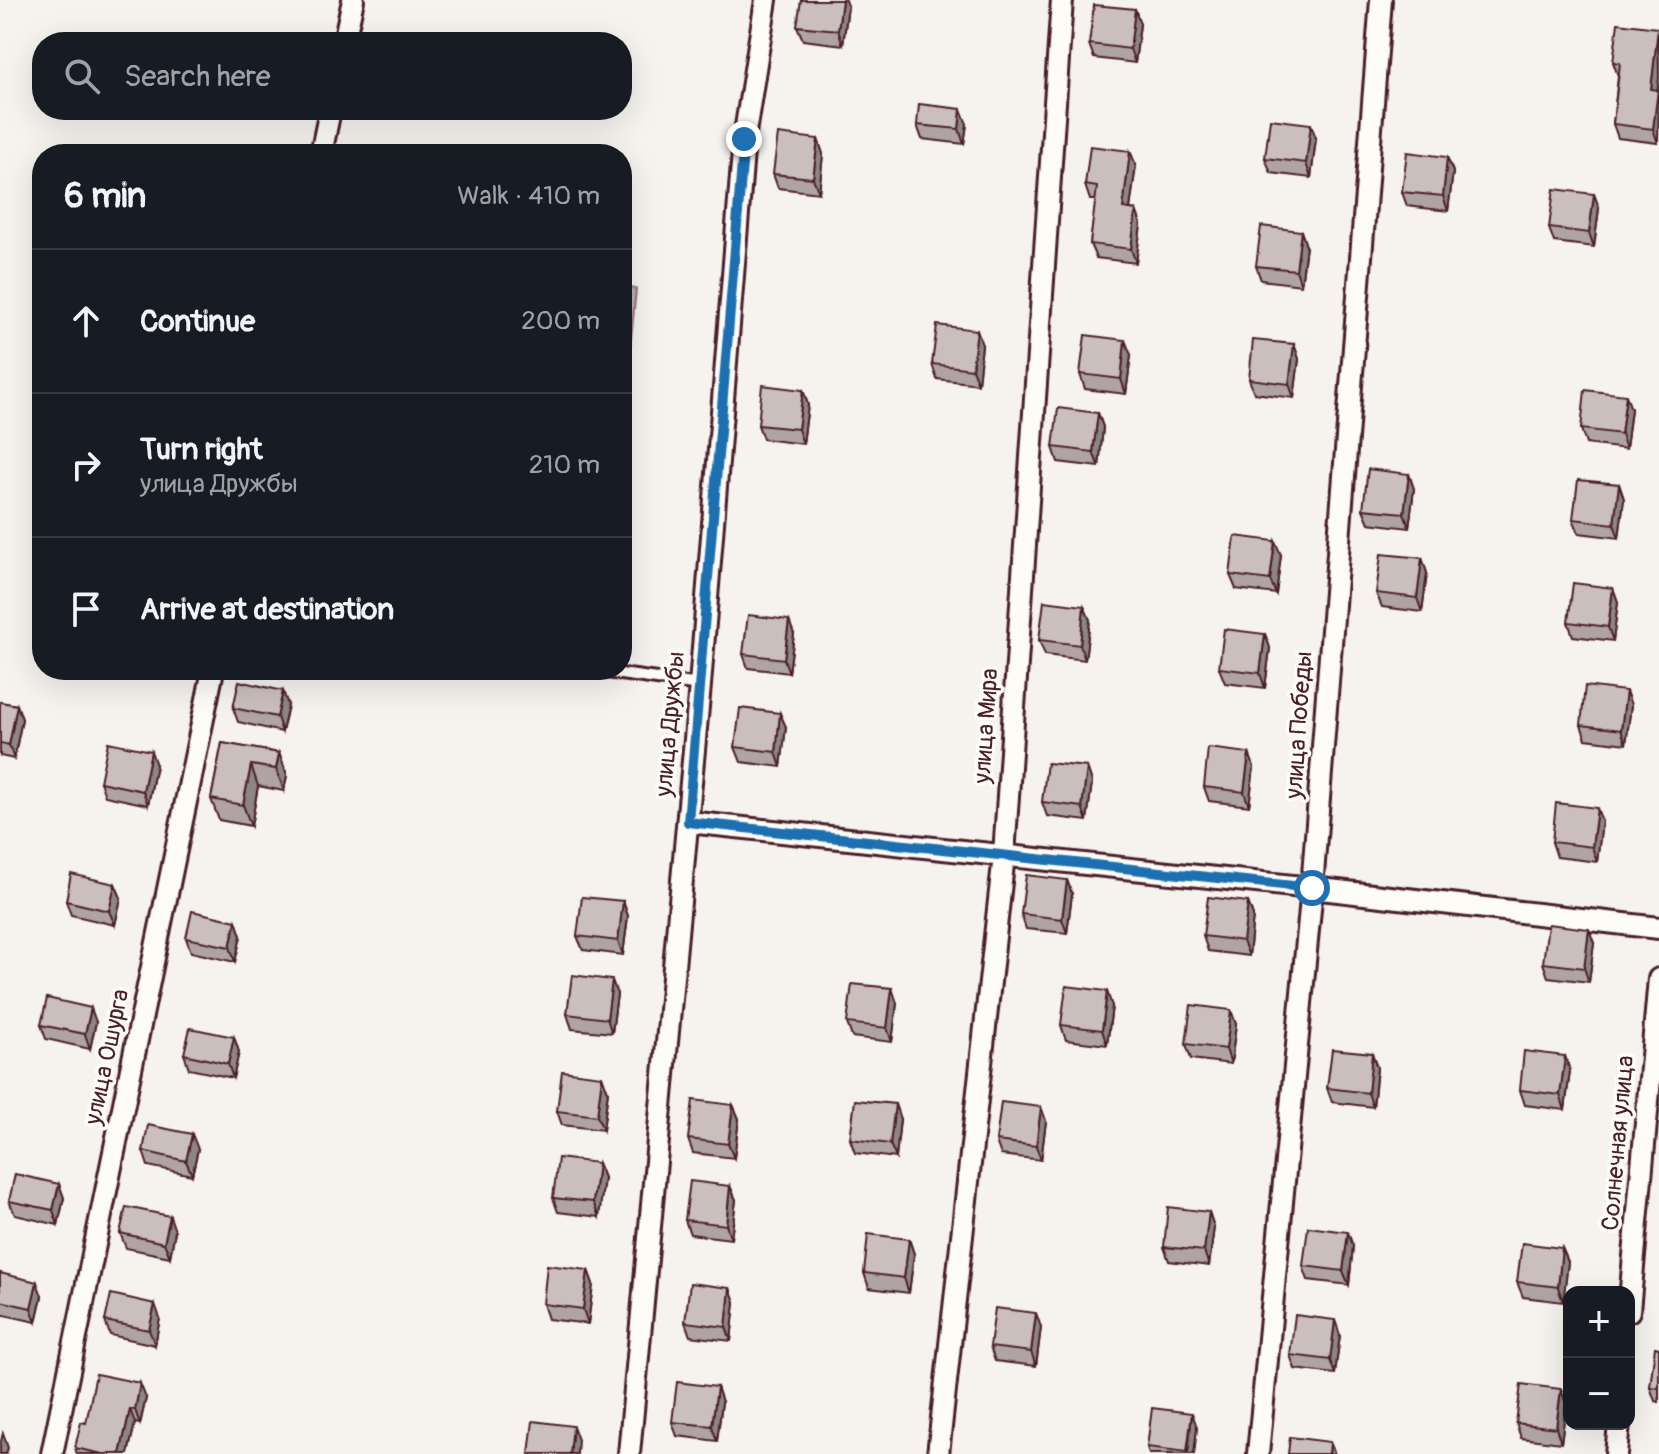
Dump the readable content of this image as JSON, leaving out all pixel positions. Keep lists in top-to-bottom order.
{
  "streets": {
    "street": [
      "улица Дружбы",
      "улица Победы",
      "улица Мира",
      "улица Ошурга",
      "Солнечная улица"
    ]
  },
  "page": {
    "search": "Search here",
    "heading": ["6 min", "Walk · 410 m"],
    "list": [
      ["Continue", "200 m"],
      ["Turn right", "улица Дружбы", "210 m"],
      "Arrive at destination"
    ],
    "map_buttons": ["+", "−"]
  }
}
